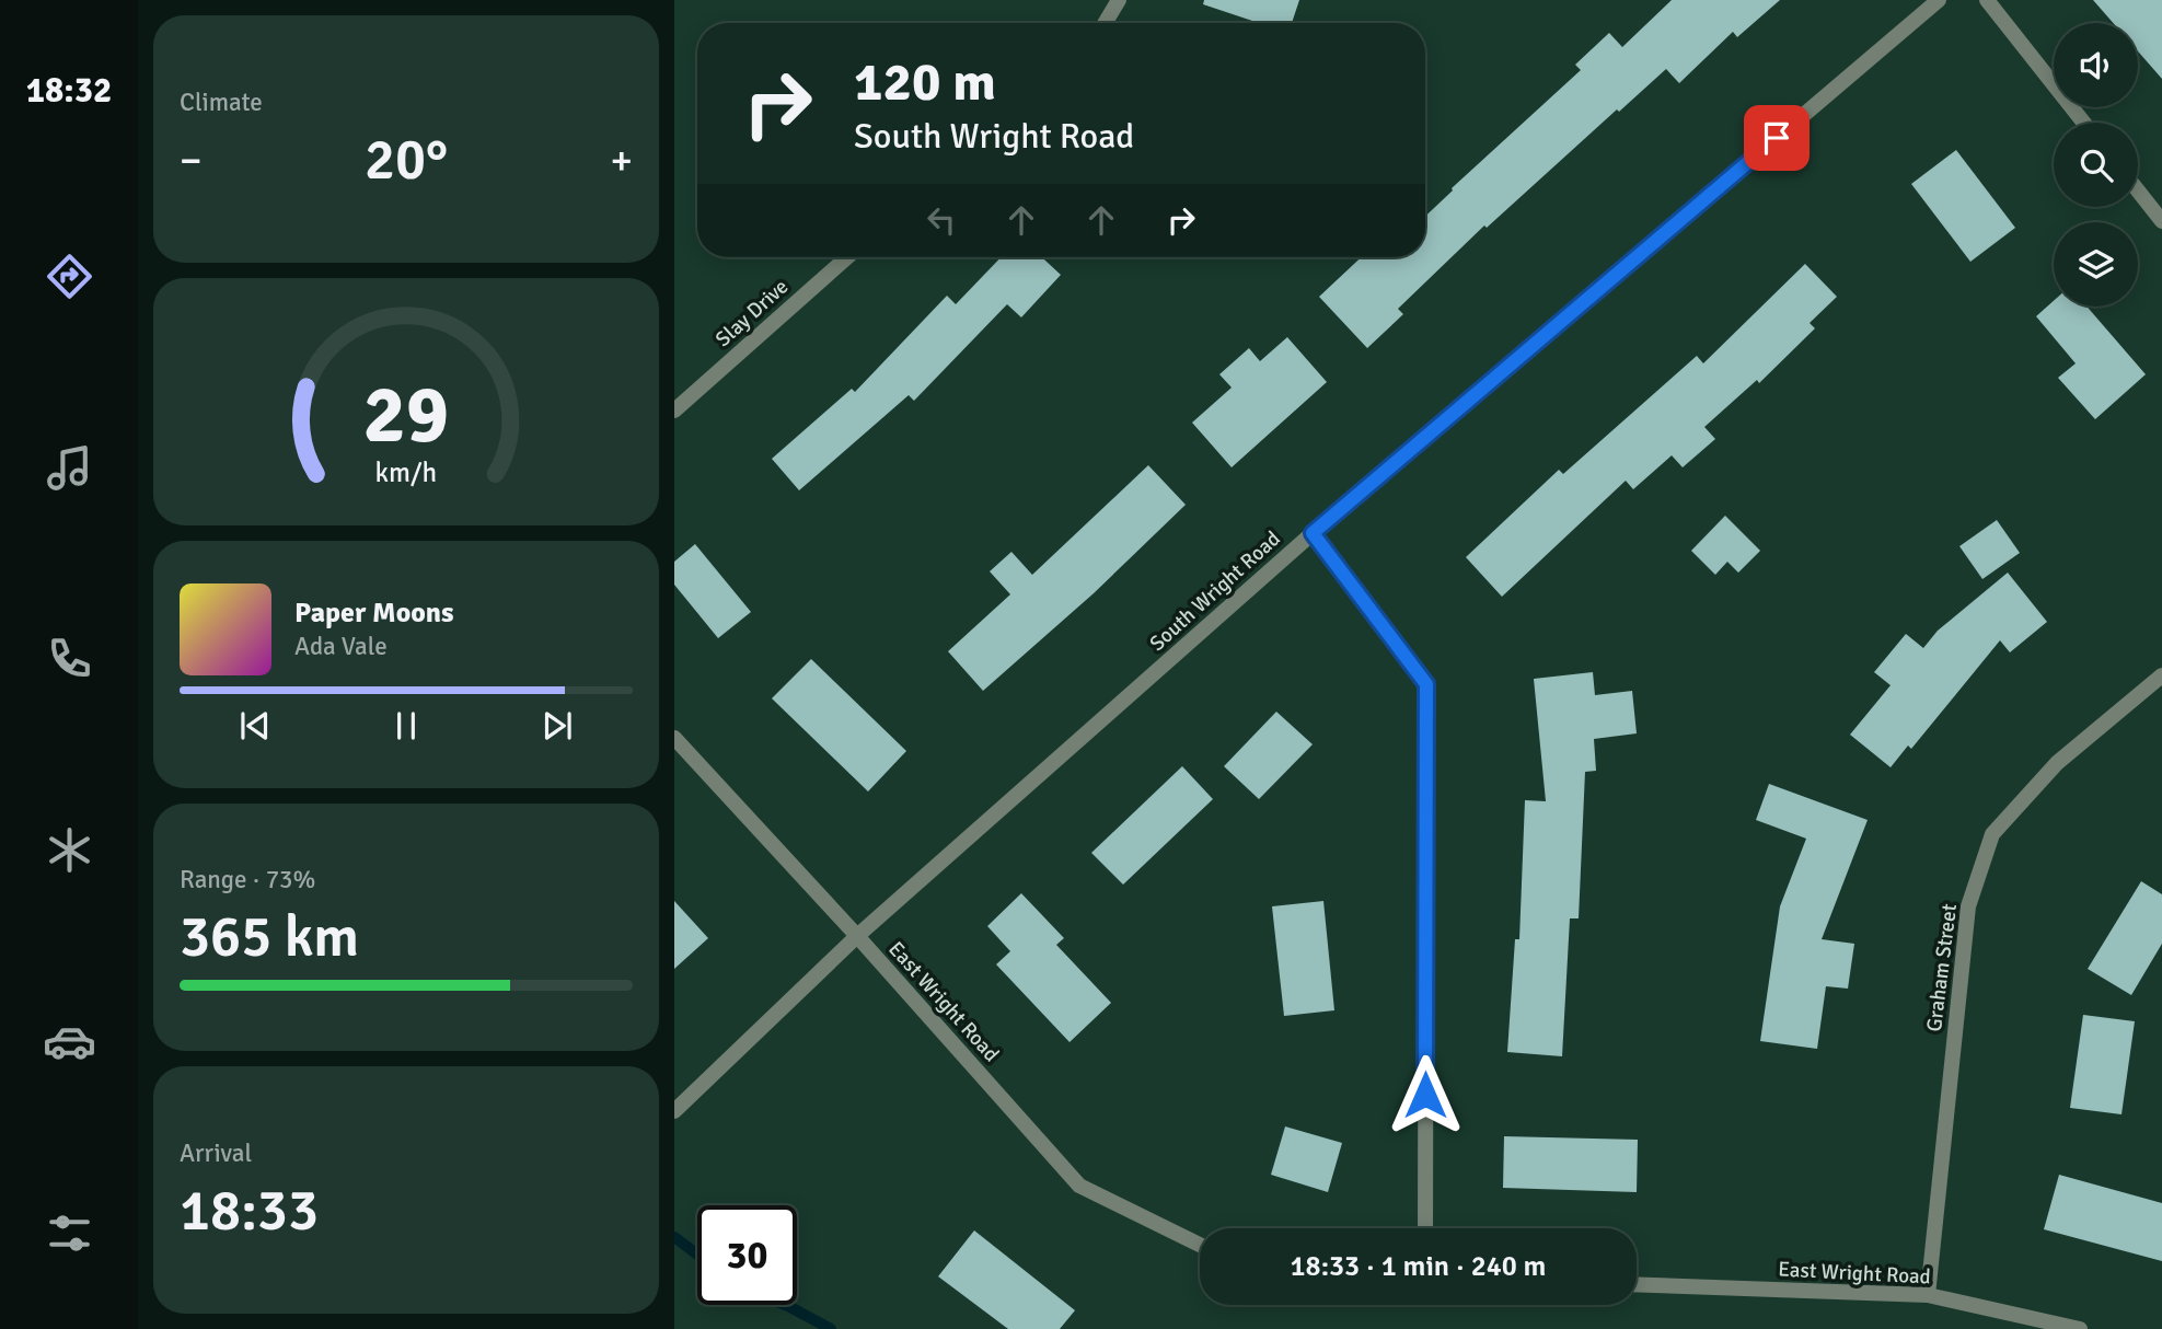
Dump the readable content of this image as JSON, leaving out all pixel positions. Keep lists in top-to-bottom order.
{
  "streets": {
    "street": [
      "Slay Drive",
      "South Wright Road",
      "Graham Street",
      "East Wright Road"
    ]
  },
  "crossings": [
    ["South Wright Road", "East Wright Road"],
    ["Graham Street", "East Wright Road"]
  ],
  "page": {
    "tabs": "18:32",
    "tile": [
      "Climate",
      ["Range · 73%", "365 km"],
      ["Arrival", "18:33"]
    ],
    "turn": ["120 m", "South Wright Road"],
    "heat": ["−", "20°", "+"],
    "song": ["Paper Moons", "Ada Vale"],
    "limit": "30",
    "trip": "18:33 · 1 min · 240 m",
    "gauge": ["29", "km/h"]
  }
}
